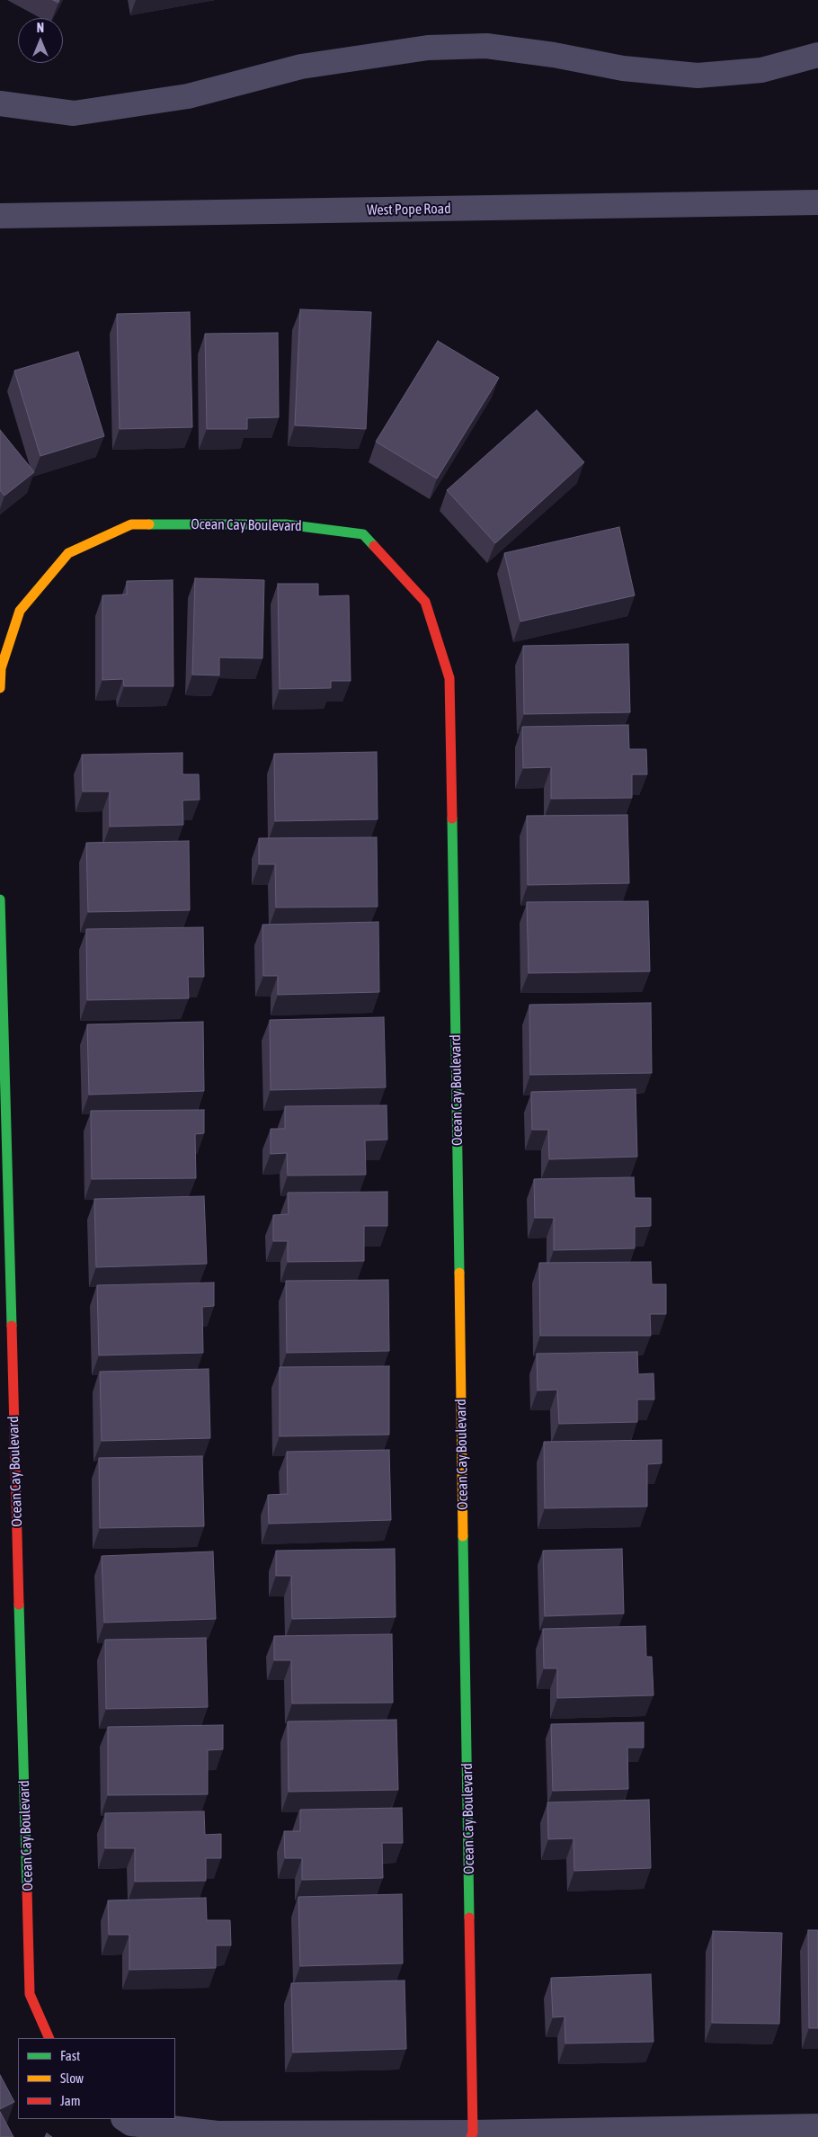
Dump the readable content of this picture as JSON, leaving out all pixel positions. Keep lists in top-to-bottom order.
{
  "streets": {
    "street": ["West Pope Road", "Ocean Cay Boulevard"]
  },
  "legend": ["Fast", "Slow", "Jam"],
  "north": "top"
}
